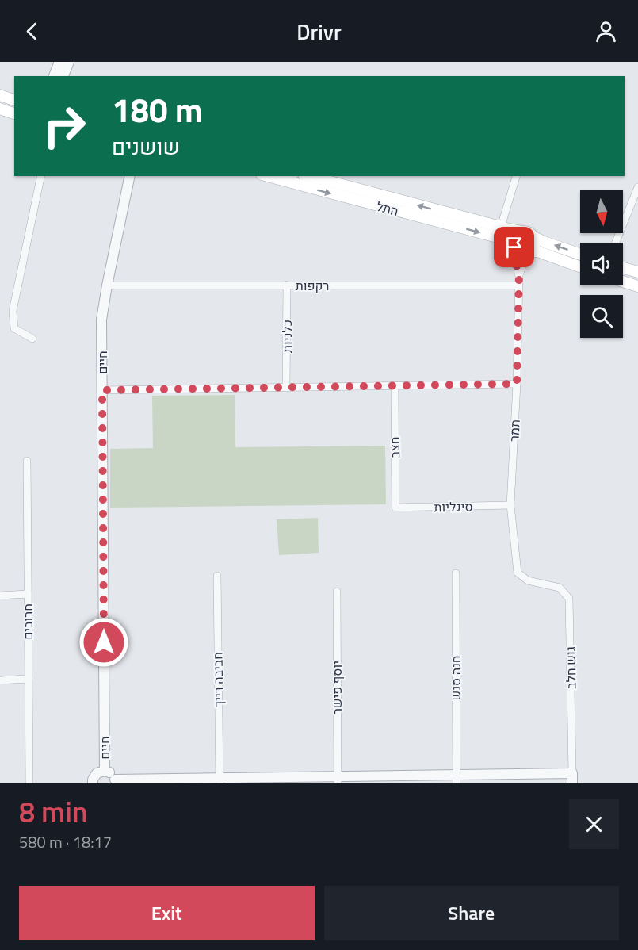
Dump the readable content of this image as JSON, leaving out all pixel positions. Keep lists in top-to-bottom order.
{
  "streets": {
    "main road": ["התל"],
    "street": [
      "רקפות",
      "כלניות",
      "חיים",
      "תמר",
      "חצב",
      "סיגליות",
      "חרובים",
      "גוש חלב",
      "חנה סנש",
      "חביבה רייך",
      "יוסף פישר"
    ]
  },
  "crossings": [
    ["התל", "תמר"],
    ["רקפות", "כלניות"],
    ["רקפות", "חיים"],
    ["רקפות", "תמר"],
    ["תמר", "סיגליות"],
    ["תמר", "גוש חלב"],
    ["חצב", "סיגליות"]
  ],
  "north": "bottom",
  "page": {
    "header": "Drivr",
    "turn": ["180 m", "שושנים"],
    "heading": ["8 min", "580 m · 18:17"],
    "buttons": ["Exit", "Share"]
  }
}
